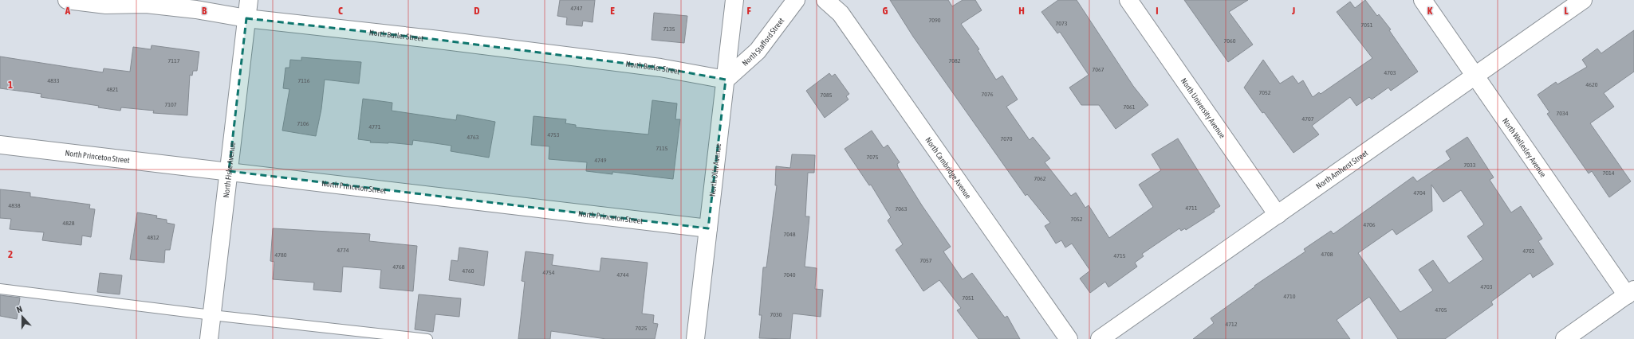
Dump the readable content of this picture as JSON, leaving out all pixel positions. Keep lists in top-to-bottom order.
{
  "streets": {
    "street": [
      "North Butler Street",
      "North Stafford Street",
      "North University Avenue",
      "North Wellesley Avenue",
      "North Princeton Street",
      "North Cambridge Avenue",
      "North Fiske Avenue",
      "North Olin Avenue",
      "North Amherst Street"
    ]
  },
  "crossings": [
    ["North Butler Street", "North Stafford Street"],
    ["North Butler Street", "North Fiske Avenue"],
    ["North Butler Street", "North Olin Avenue"],
    ["North Stafford Street", "North Olin Avenue"],
    ["North University Avenue", "North Amherst Street"],
    ["North Wellesley Avenue", "North Amherst Street"],
    ["North Princeton Street", "North Fiske Avenue"],
    ["North Princeton Street", "North Olin Avenue"]
  ],
  "house_numbers": [
    "4747",
    "7090",
    "7073",
    "7051",
    "7135",
    "7060",
    "7117",
    "7082",
    "7067",
    "4703",
    "4833",
    "7116",
    "4620",
    "4821",
    "7052",
    "7076",
    "7085",
    "7107",
    "7061",
    "7034",
    "4707",
    "7106",
    "4771",
    "4753",
    "4763",
    "7070",
    "7115",
    "7075",
    "4749",
    "7033",
    "7014",
    "7062",
    "4704",
    "4838",
    "4711",
    "7063",
    "7052",
    "4828",
    "4706",
    "7048",
    "4812",
    "4774",
    "4701",
    "4708",
    "4780",
    "4715",
    "7057",
    "4768",
    "4760",
    "4754",
    "4744",
    "7040",
    "4703",
    "4710",
    "7051",
    "4705",
    "7030",
    "4712",
    "7025"
  ],
  "north": "top",
  "grid": {
    "columns": [
      "A",
      "B",
      "C",
      "D",
      "E",
      "F",
      "G",
      "H",
      "I",
      "J",
      "K",
      "L"
    ],
    "rows": ["1", "2"]
  }
}
